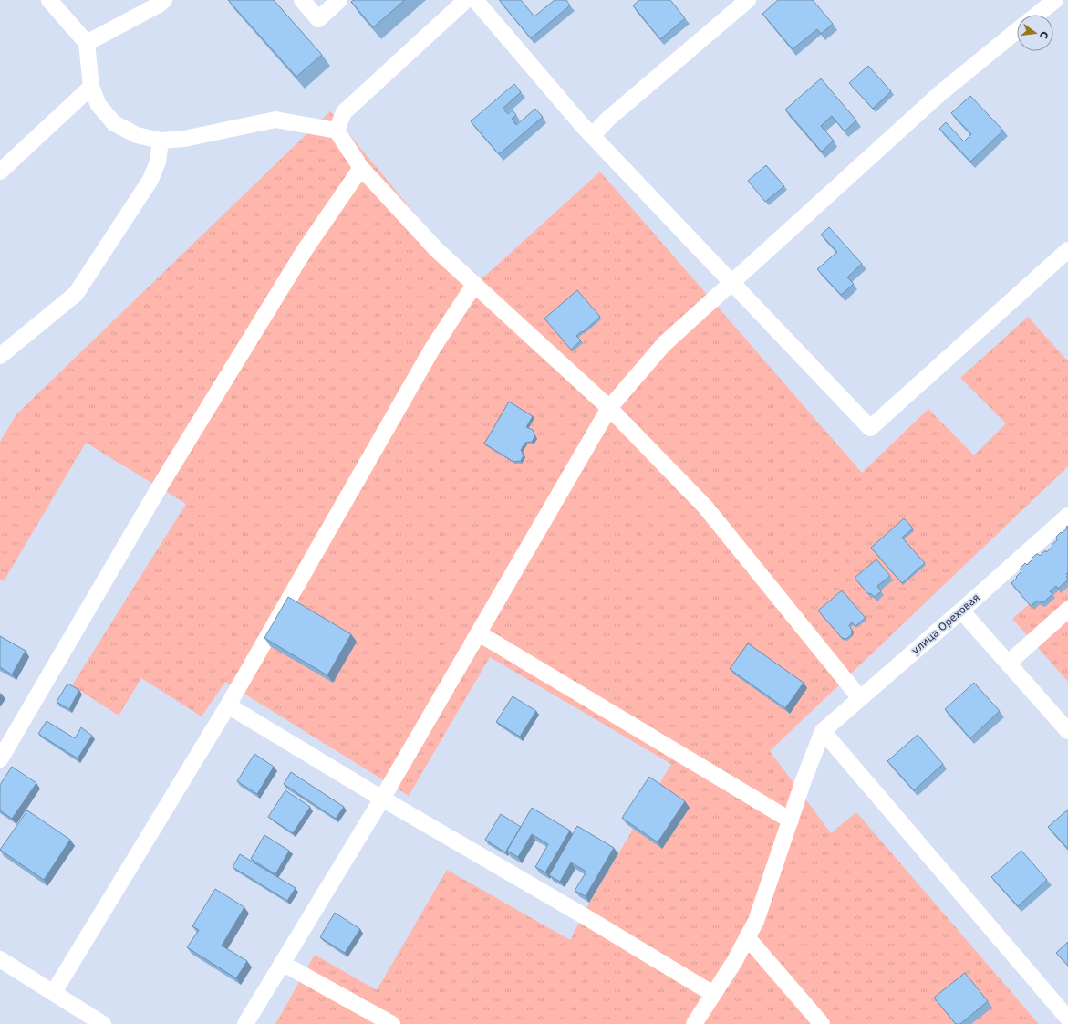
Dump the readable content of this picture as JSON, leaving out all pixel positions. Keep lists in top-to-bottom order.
{
  "streets": {
    "street": ["улица Ореховая"]
  },
  "north": "right"
}
